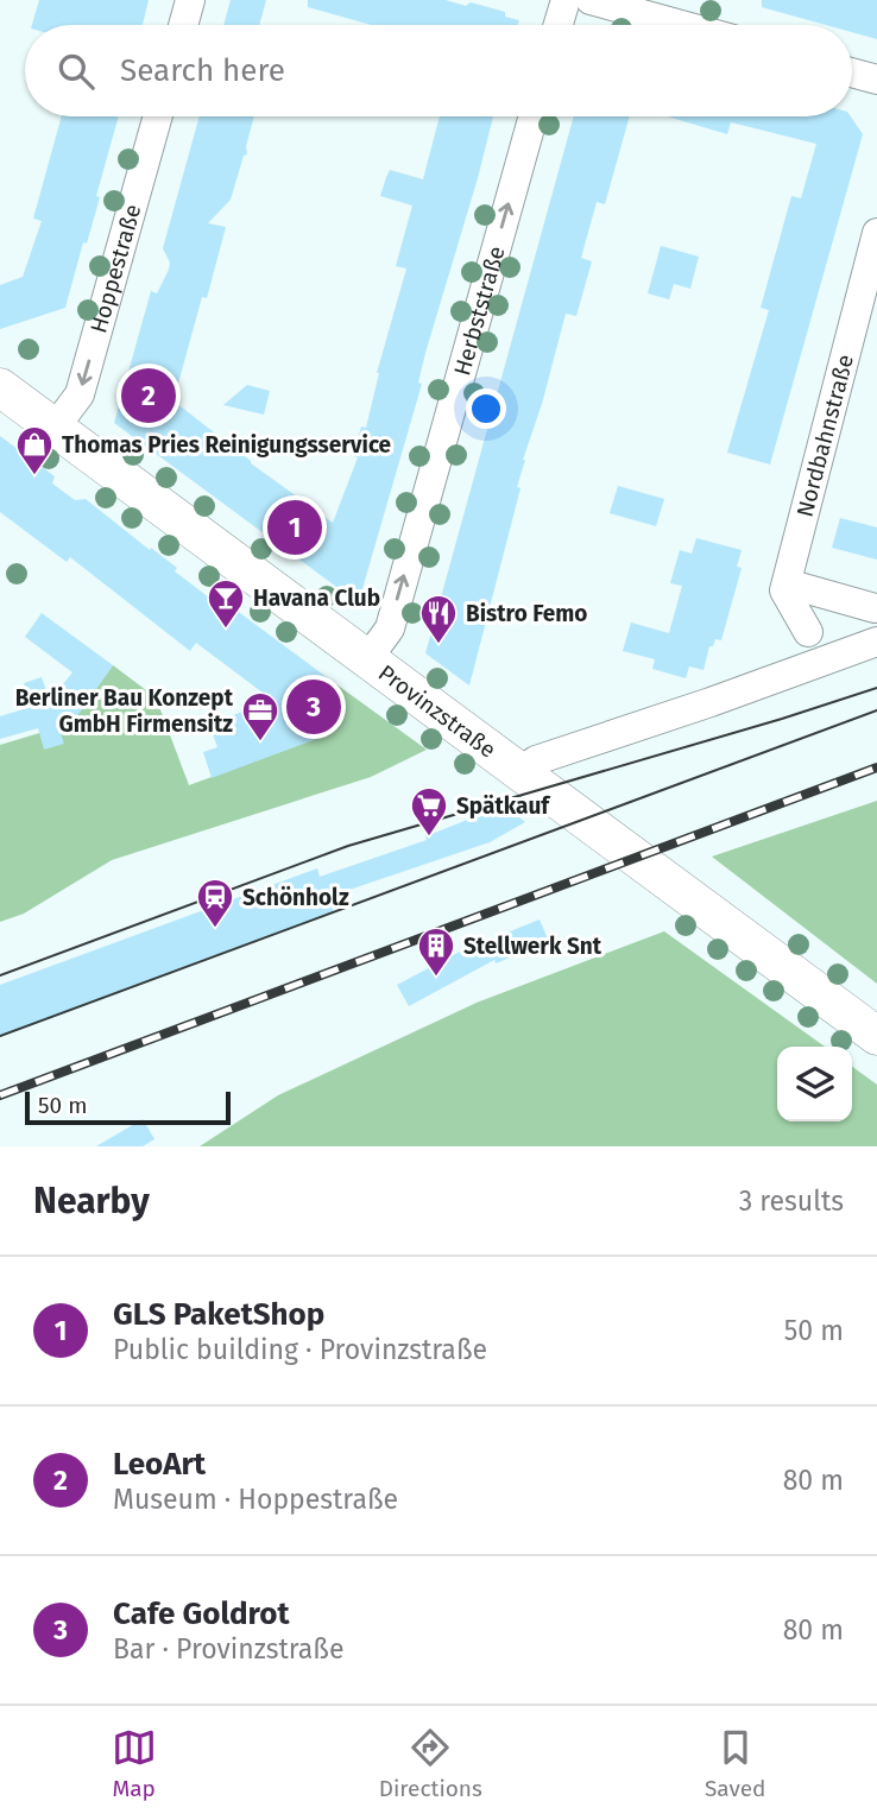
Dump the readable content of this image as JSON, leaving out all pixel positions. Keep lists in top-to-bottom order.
{
  "streets": {
    "main road": ["Provinzstraße"],
    "street": ["Hoppestraße", "Herbststraße", "Nordbahnstraße"]
  },
  "crossings": [
    ["Hoppestraße", "Provinzstraße"],
    ["Herbststraße", "Provinzstraße"]
  ],
  "one_way": ["Hoppestraße", "Herbststraße"],
  "places": {
    "shop": ["Thomas Pries Reinigungsservice"],
    "bar": ["Havana Club"],
    "restaurant": ["Bistro Femo"],
    "office": ["Berliner Bau Konzept GmbH Firmensitz"],
    "supermarket": ["Spätkauf"],
    "station": ["Schönholz"],
    "building": ["Stellwerk Snt"]
  },
  "scale_bar": "50 m",
  "page": {
    "search": "Search here",
    "pins": ["2", "1", "3"],
    "scale": "50 m",
    "heading": ["Nearby", "3 results"],
    "list": [
      {
        "mark": "1",
        "name": "GLS PaketShop",
        "note": "Public building · Provinzstraße",
        "value": "50 m"
      },
      {
        "mark": "2",
        "name": "LeoArt",
        "note": "Museum · Hoppestraße",
        "value": "80 m"
      },
      {
        "mark": "3",
        "name": "Cafe Goldrot",
        "note": "Bar · Provinzstraße",
        "value": "80 m"
      }
    ],
    "nav": ["Map", "Directions", "Saved"]
  }
}
